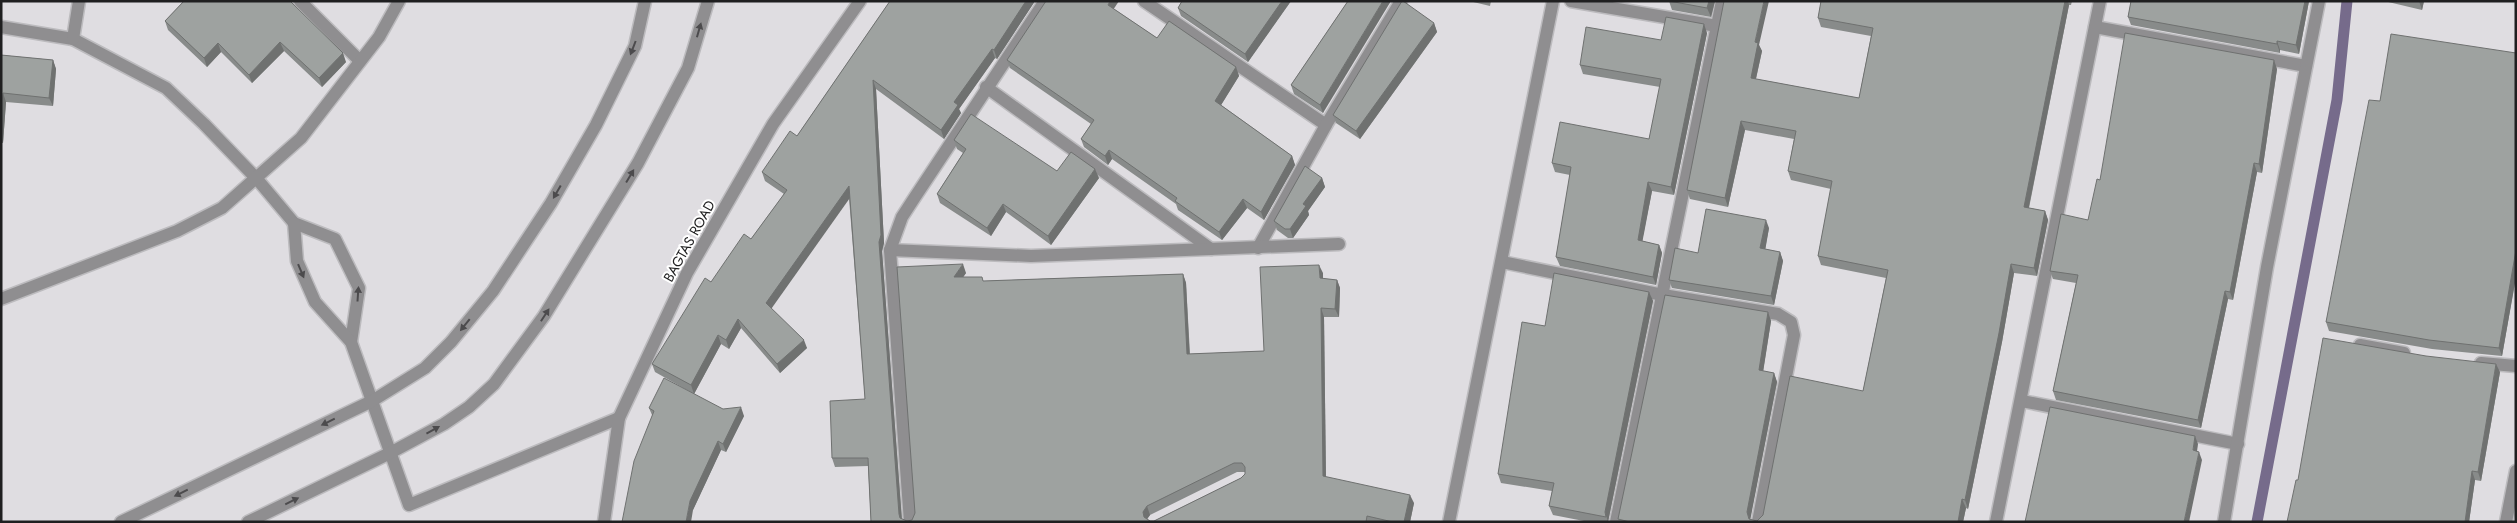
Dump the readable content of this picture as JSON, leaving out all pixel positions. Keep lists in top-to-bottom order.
{
  "streets": {
    "street": ["BAGTAS ROAD"]
  }
}
